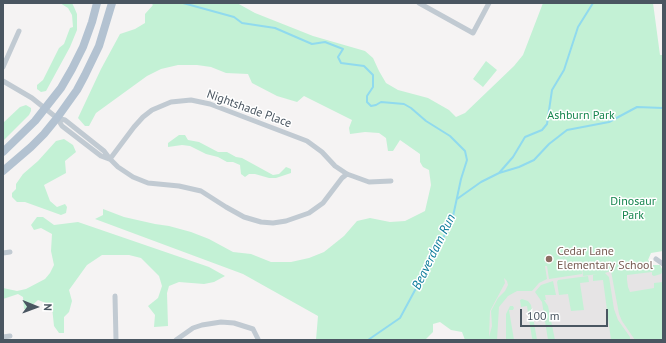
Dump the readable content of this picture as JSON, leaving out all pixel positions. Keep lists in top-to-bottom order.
{
  "streets": {
    "street": ["Nightshade Place"]
  },
  "water": ["Beaverdam Run"],
  "parks": ["Ashburn Park", "Dinosaur Park"],
  "places": ["Cedar Lane Elementary School"],
  "scale_bar": "100 m",
  "north": "right"
}
